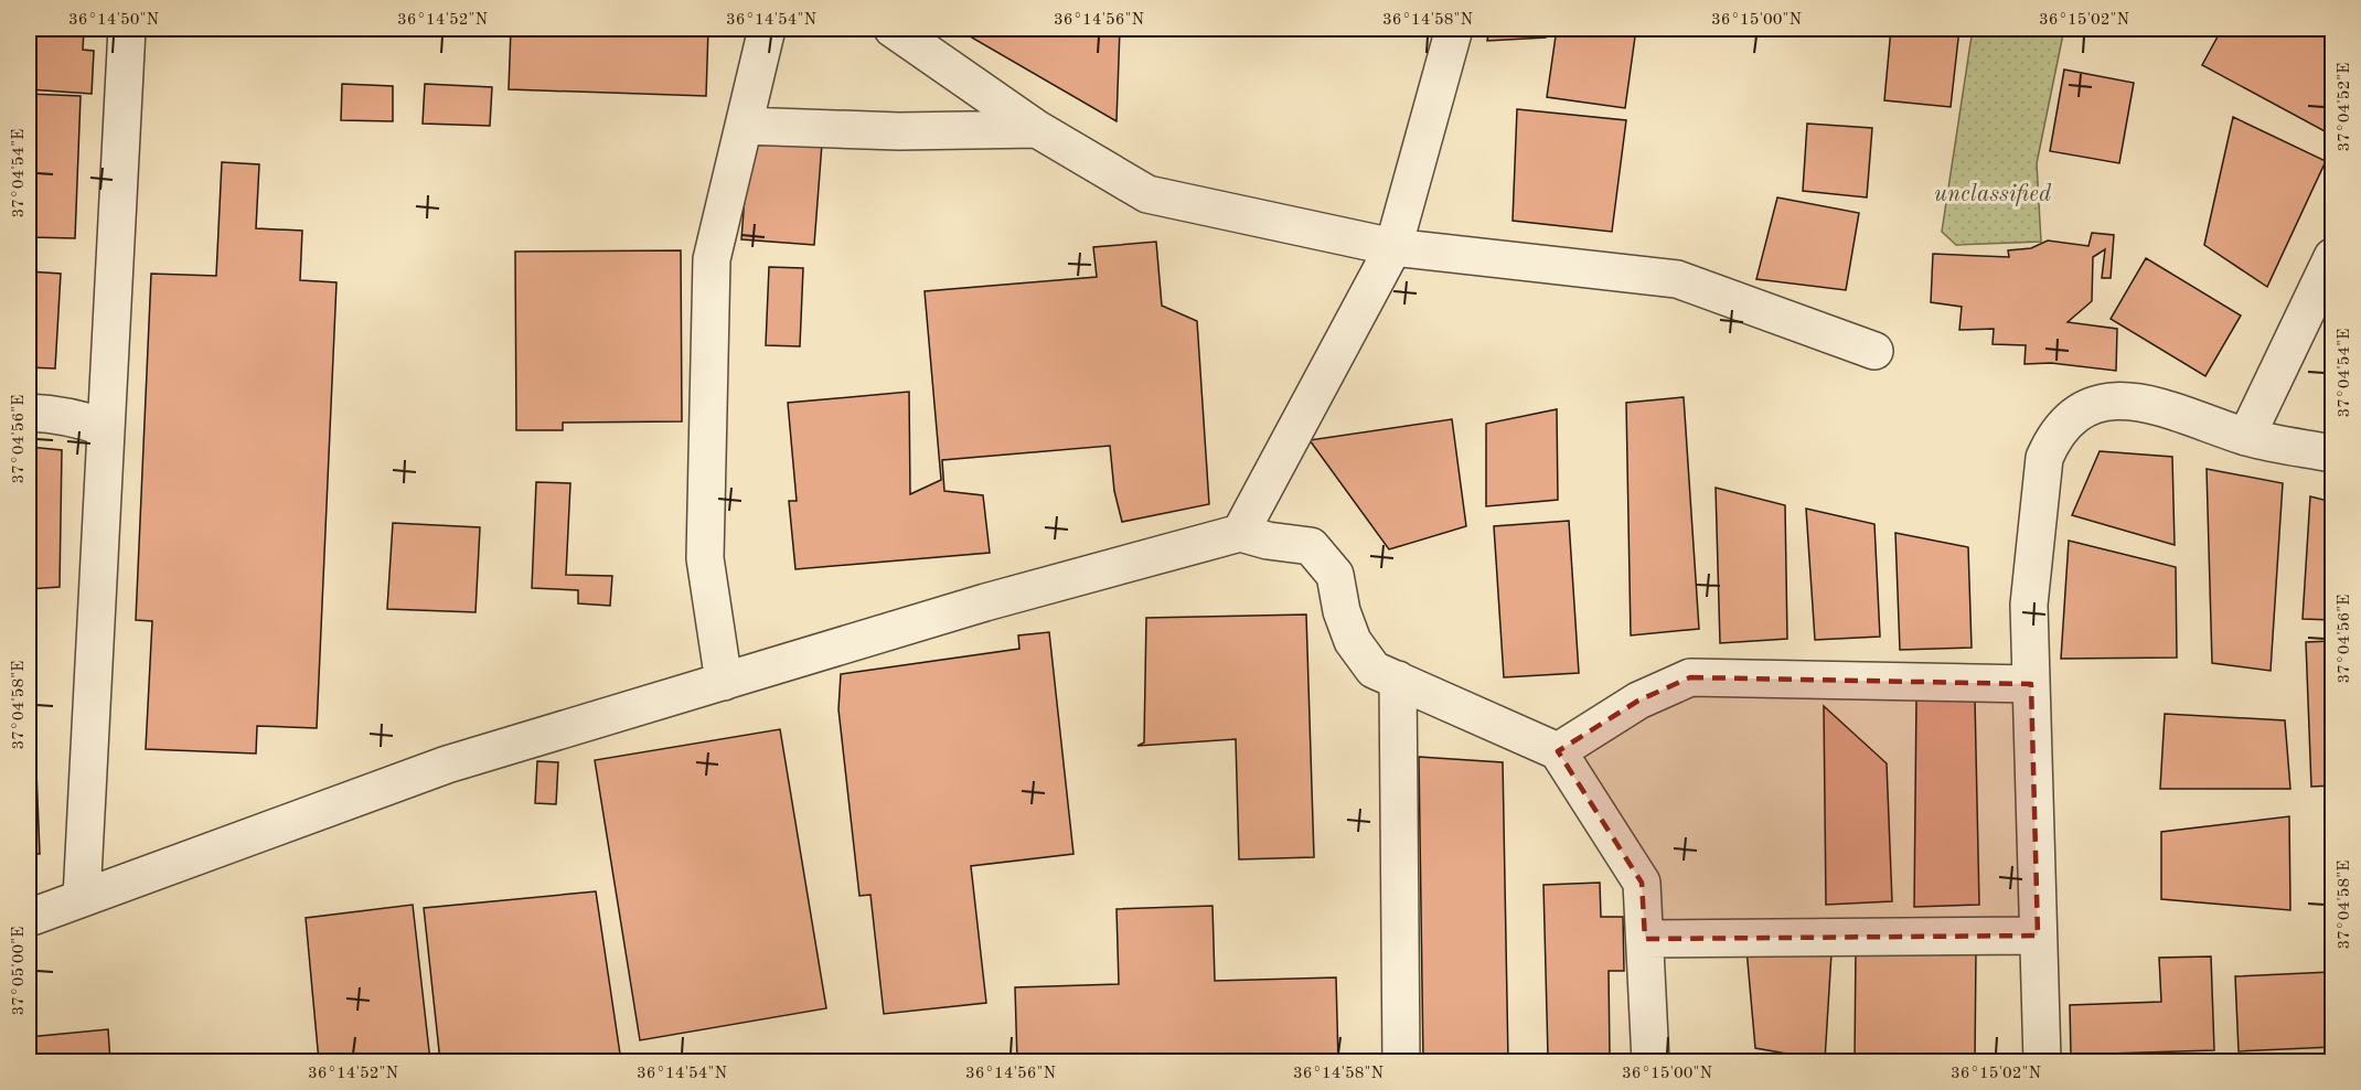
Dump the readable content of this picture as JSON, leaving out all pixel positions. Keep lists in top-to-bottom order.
{
  "parks": ["unclassified"],
  "coordinates": [
    "36°14'50\"N",
    "36°14'52\"N",
    "36°14'54\"N",
    "36°14'56\"N",
    "36°14'58\"N",
    "36°15'00\"N",
    "36°15'02\"N",
    "37°04'52\"E",
    "37°04'54\"E",
    "37°04'56\"E",
    "37°04'58\"E",
    "37°05'00\"E"
  ]
}
